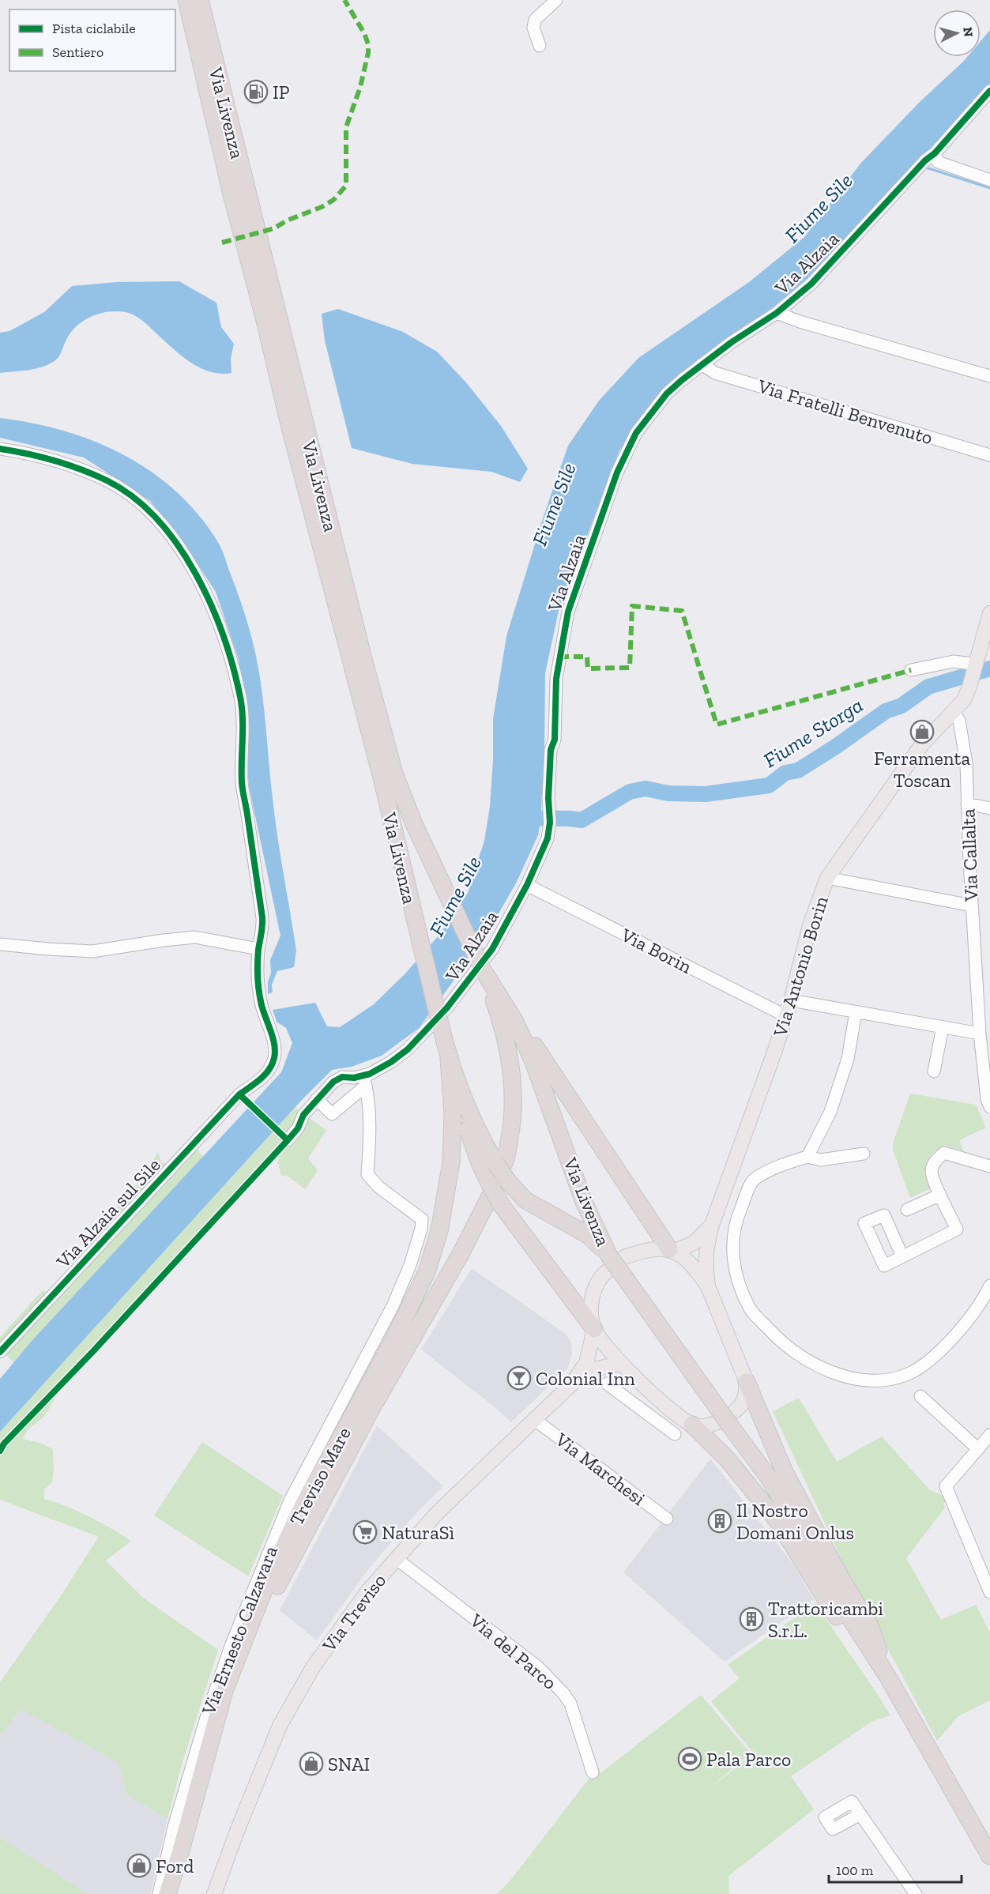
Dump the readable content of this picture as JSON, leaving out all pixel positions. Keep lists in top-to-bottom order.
{
  "streets": {
    "highway": ["Via Livenza", "Treviso Mare"],
    "main road": ["Via Antonio Borin", "Via Treviso"],
    "street": [
      "Via Alzaia",
      "Via Fratelli Benvenuto",
      "Via Callalta",
      "Via Borin",
      "Via Alzaia sul Sile",
      "Via Marchesi",
      "Via Ernesto Calzavara",
      "Via del Parco"
    ]
  },
  "crossings": [
    ["Via Livenza", "Treviso Mare"],
    ["Via Livenza", "Via Treviso"],
    ["Via Alzaia", "Via Fratelli Benvenuto"],
    ["Via Alzaia", "Via Borin"],
    ["Via Alzaia", "Via Ernesto Calzavara"],
    ["Via Callalta", "Via Antonio Borin"],
    ["Via Borin", "Via Antonio Borin"],
    ["Via Marchesi", "Via Treviso"],
    ["Via Treviso", "Via del Parco"]
  ],
  "water": ["Fiume Sile", "Fiume Storga"],
  "places": {
    "fuel station": ["IP"],
    "shop": ["Ferramenta Toscan", "SNAI", "Ford"],
    "bar": ["Colonial Inn"],
    "building": ["Il Nostro Domani Onlus", "Trattoricambi S.r.L."],
    "supermarket": ["NaturaSì"],
    "sports": ["Pala Parco"]
  },
  "legend": ["Pista ciclabile", "Sentiero"],
  "scale_bar": "100 m",
  "north": "right"
}
